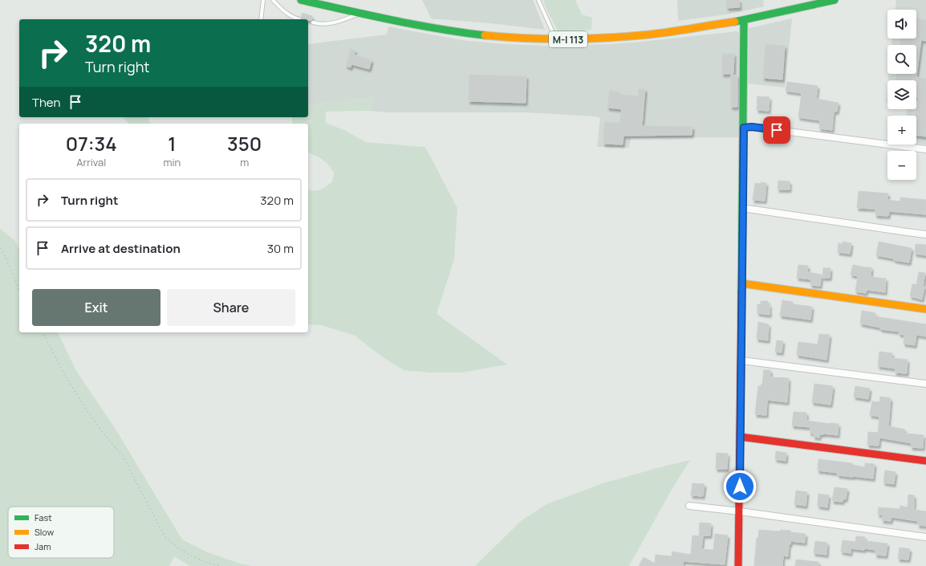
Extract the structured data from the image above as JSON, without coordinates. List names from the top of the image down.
{
  "streets": {
    "street": ["M-I 113"]
  },
  "legend": ["Fast", "Slow", "Jam"],
  "page": {
    "map_buttons": ["+", "−"],
    "turn": ["320 m", "Turn right"],
    "then": "Then",
    "eta": [
      "07:34",
      "Arrival",
      "1",
      "min",
      "350",
      "m"
    ],
    "list": [
      {
        "name": "Turn right",
        "value": "320 m"
      },
      {
        "name": "Arrive at destination",
        "value": "30 m"
      }
    ],
    "buttons": ["Exit", "Share"]
  }
}
